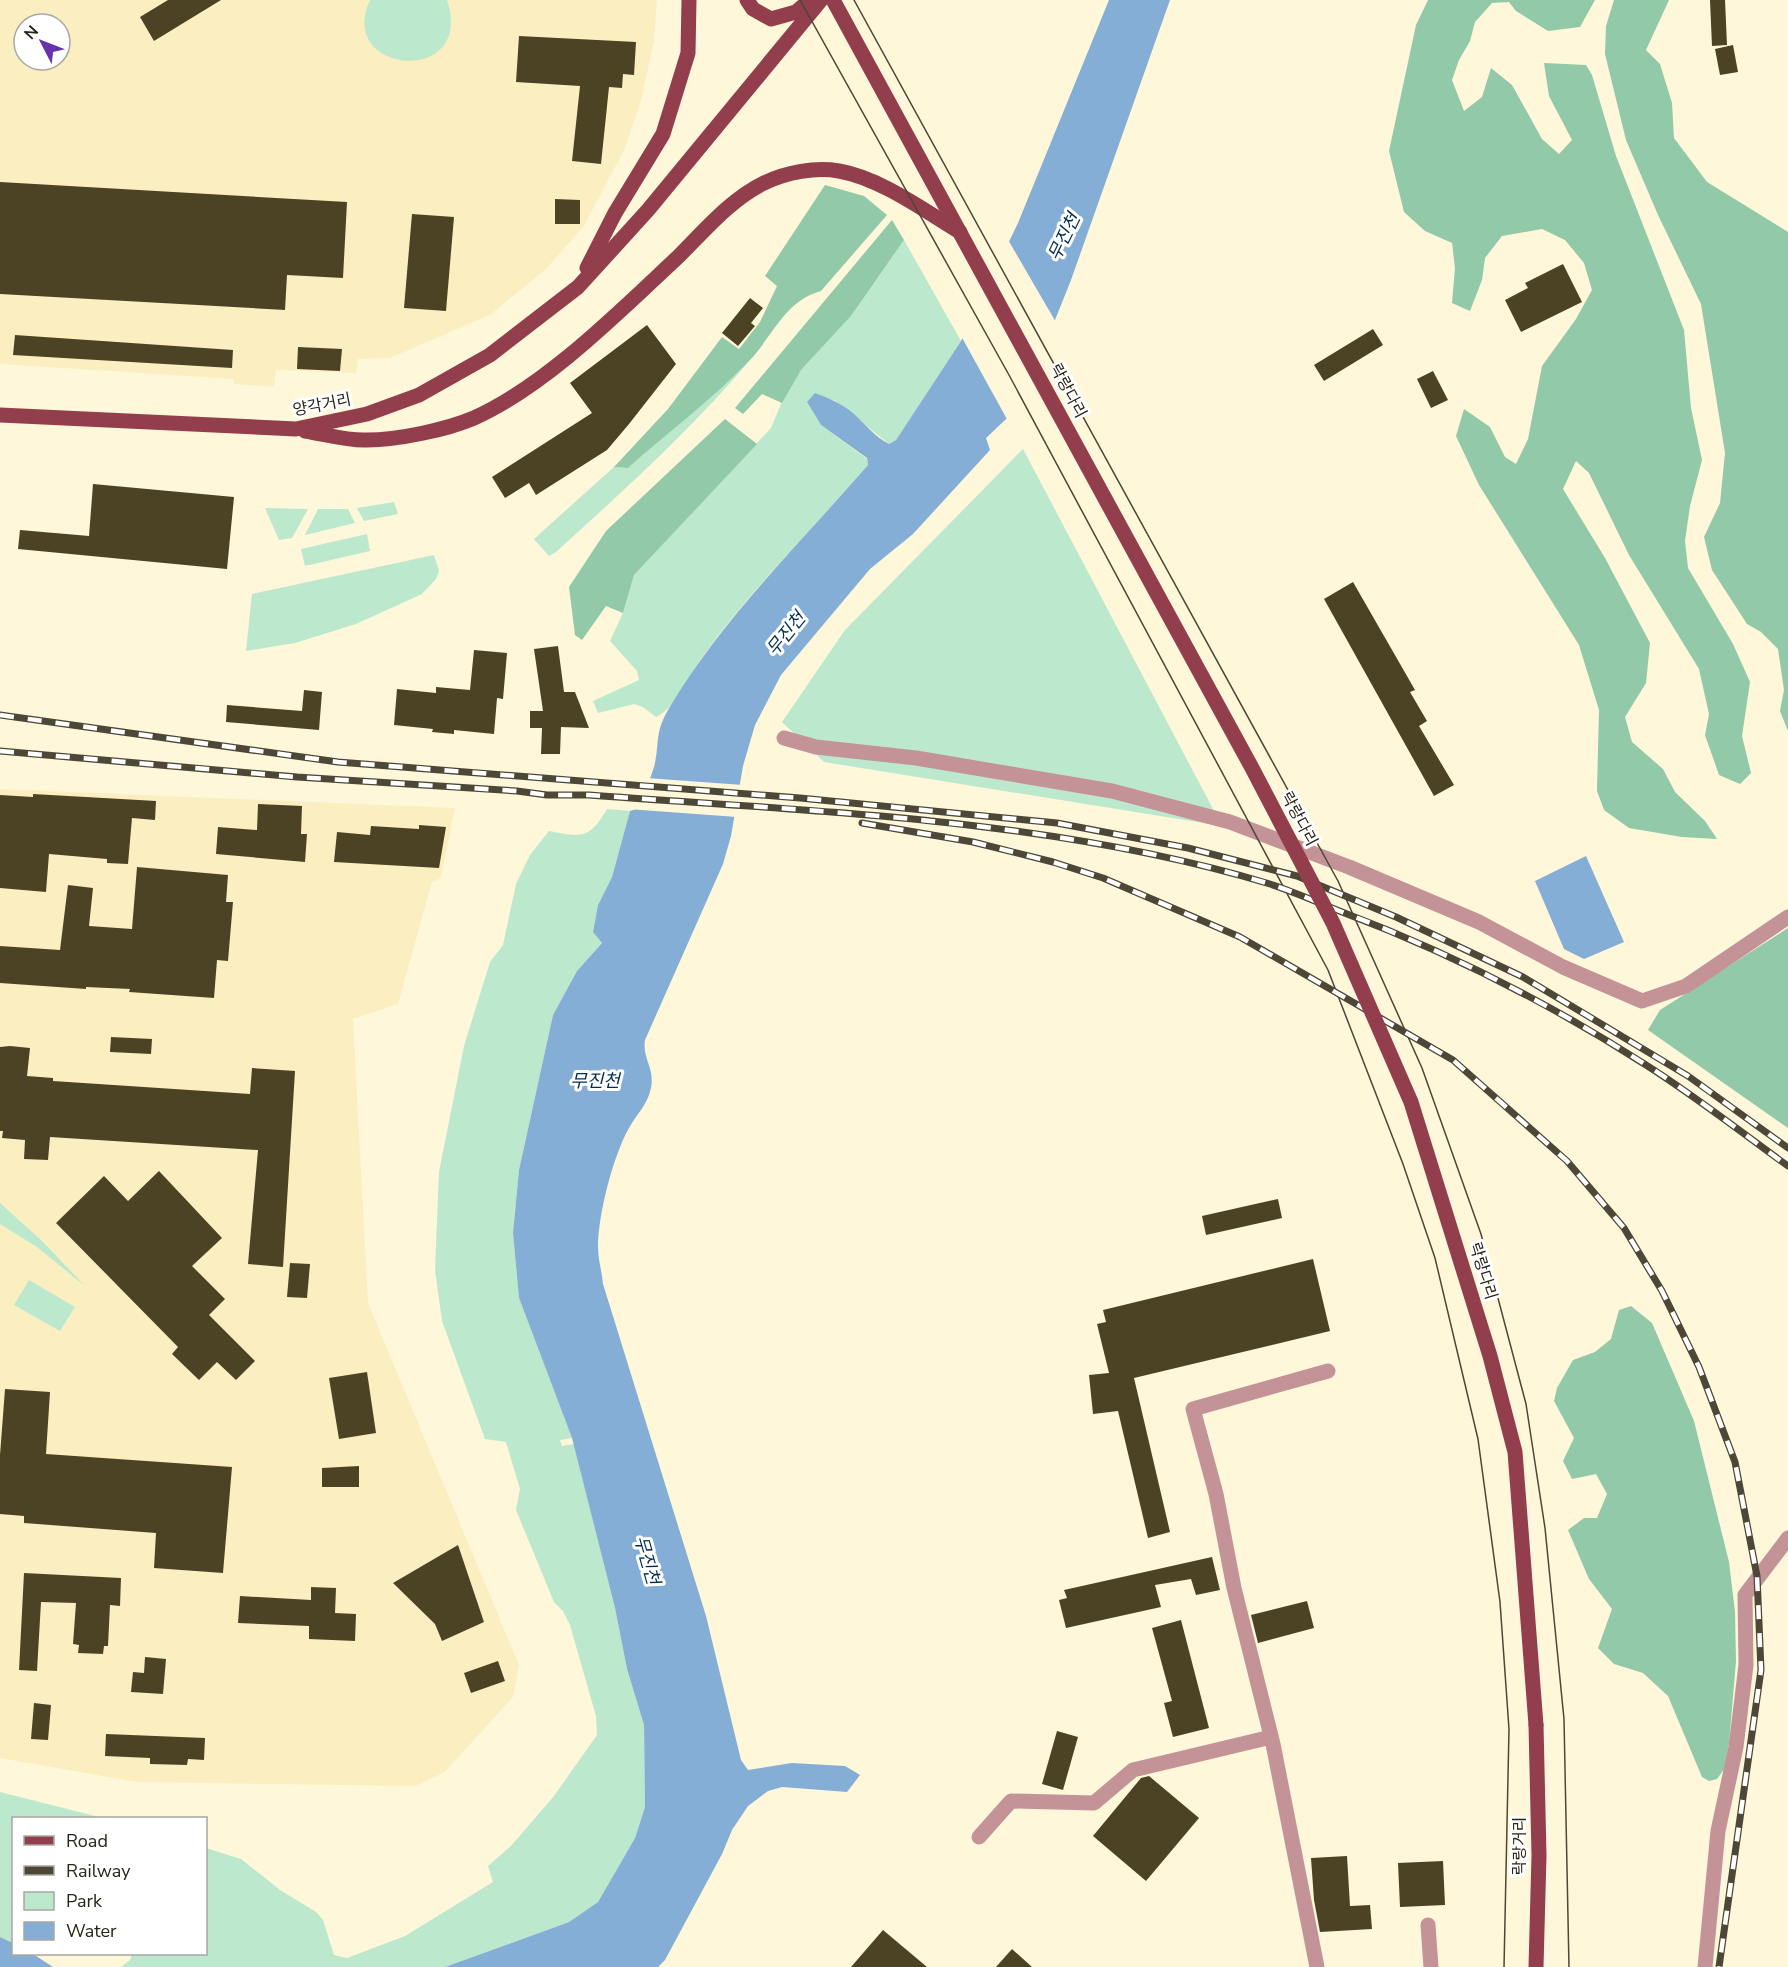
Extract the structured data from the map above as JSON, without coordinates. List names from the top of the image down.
{
  "streets": {
    "main road": ["락랑다리", "양각거리", "락랑거리"]
  },
  "crossings": [
    ["락랑다리", "락랑거리"]
  ],
  "water": ["무진천"],
  "legend": [
    "Road",
    "Railway",
    "Park",
    "Water"
  ],
  "north": "top left"
}
